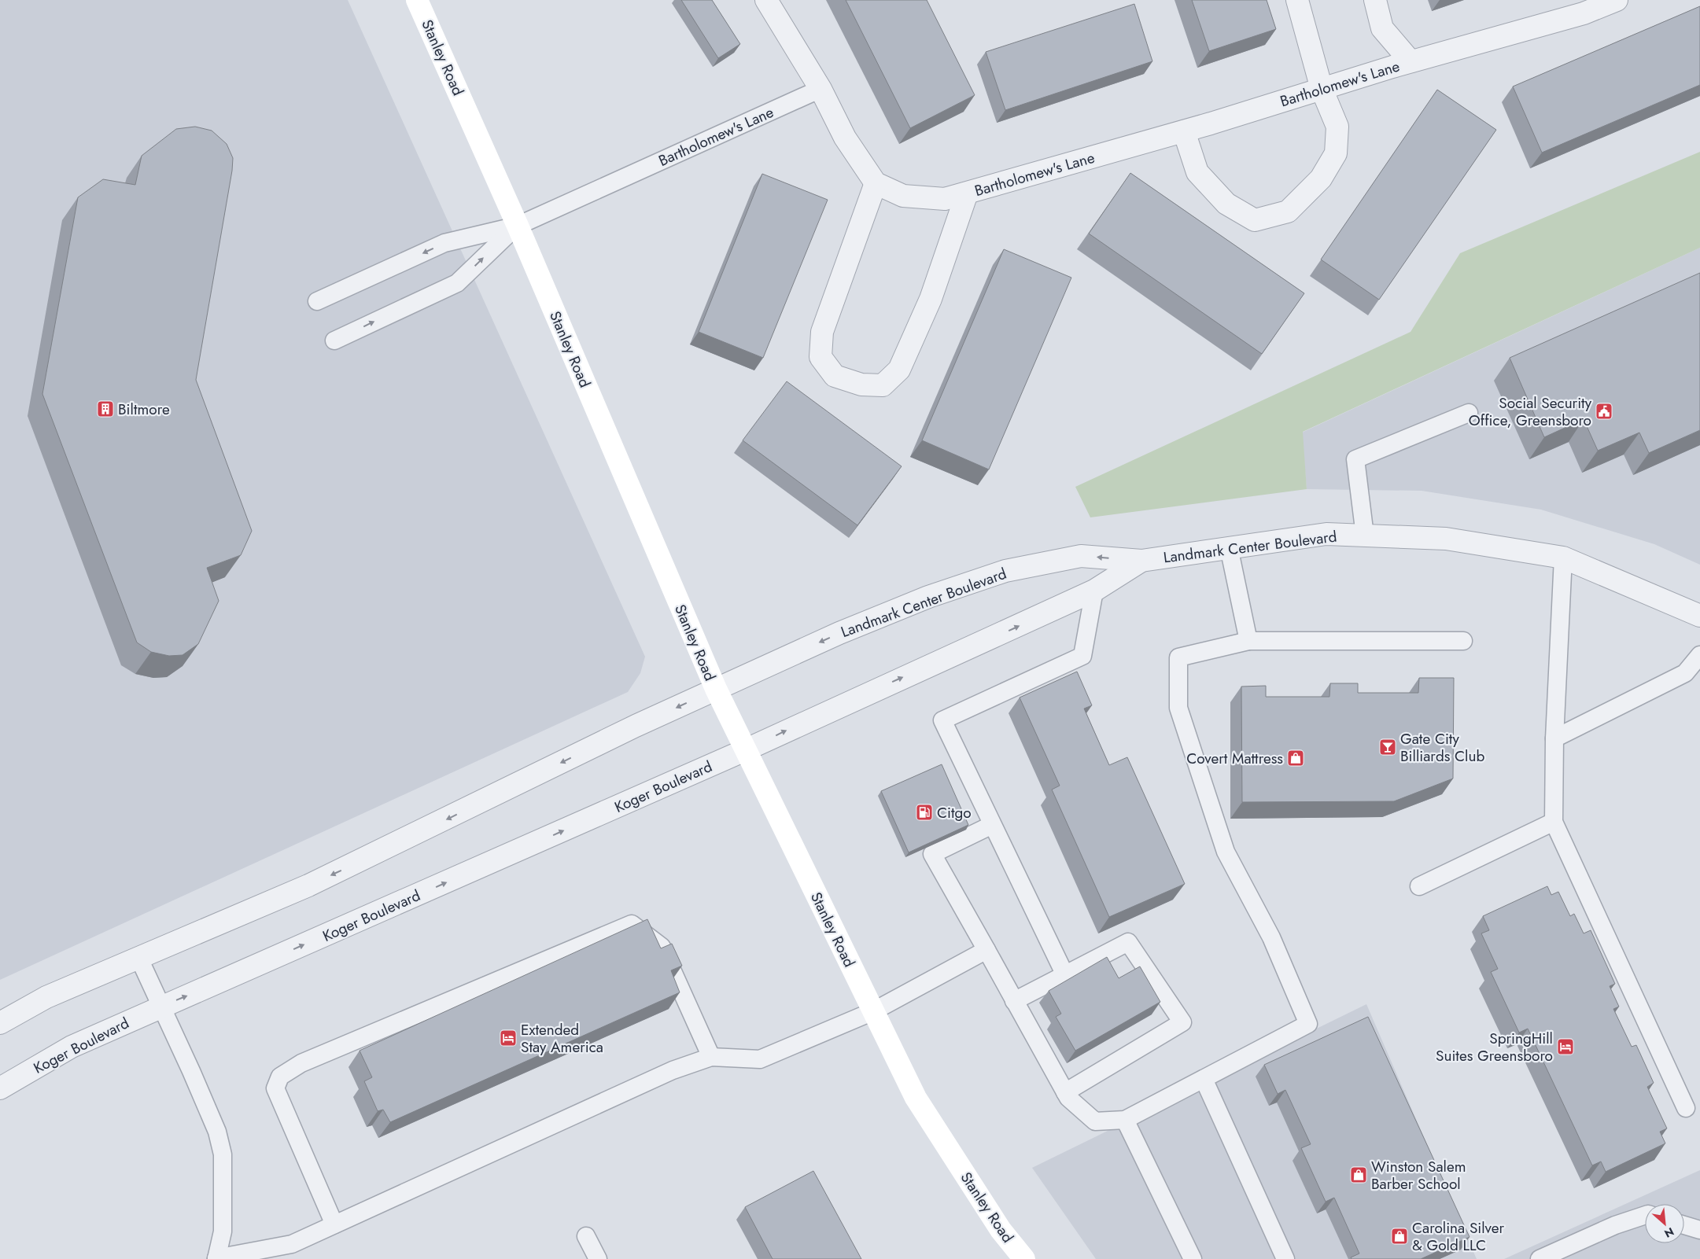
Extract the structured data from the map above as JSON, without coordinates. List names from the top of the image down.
{
  "streets": {
    "street": [
      "Stanley Road",
      "Bartholomew's Lane",
      "Landmark Center Boulevard",
      "Koger Boulevard"
    ]
  },
  "crossings": [
    ["Stanley Road", "Bartholomew's Lane"],
    ["Stanley Road", "Landmark Center Boulevard"],
    ["Stanley Road", "Koger Boulevard"],
    ["Landmark Center Boulevard", "Koger Boulevard"]
  ],
  "places": {
    "building": ["Biltmore"],
    "public building": ["Social Security Office, Greensboro"],
    "bar": ["Gate City Billiards Club"],
    "shop": ["Covert Mattress", "Winston Salem Barber School", "Carolina Silver & Gold LLC"],
    "fuel station": ["Citgo"],
    "hotel": ["Extended Stay America", "SpringHill Suites Greensboro"]
  },
  "north": "bottom right"
}
